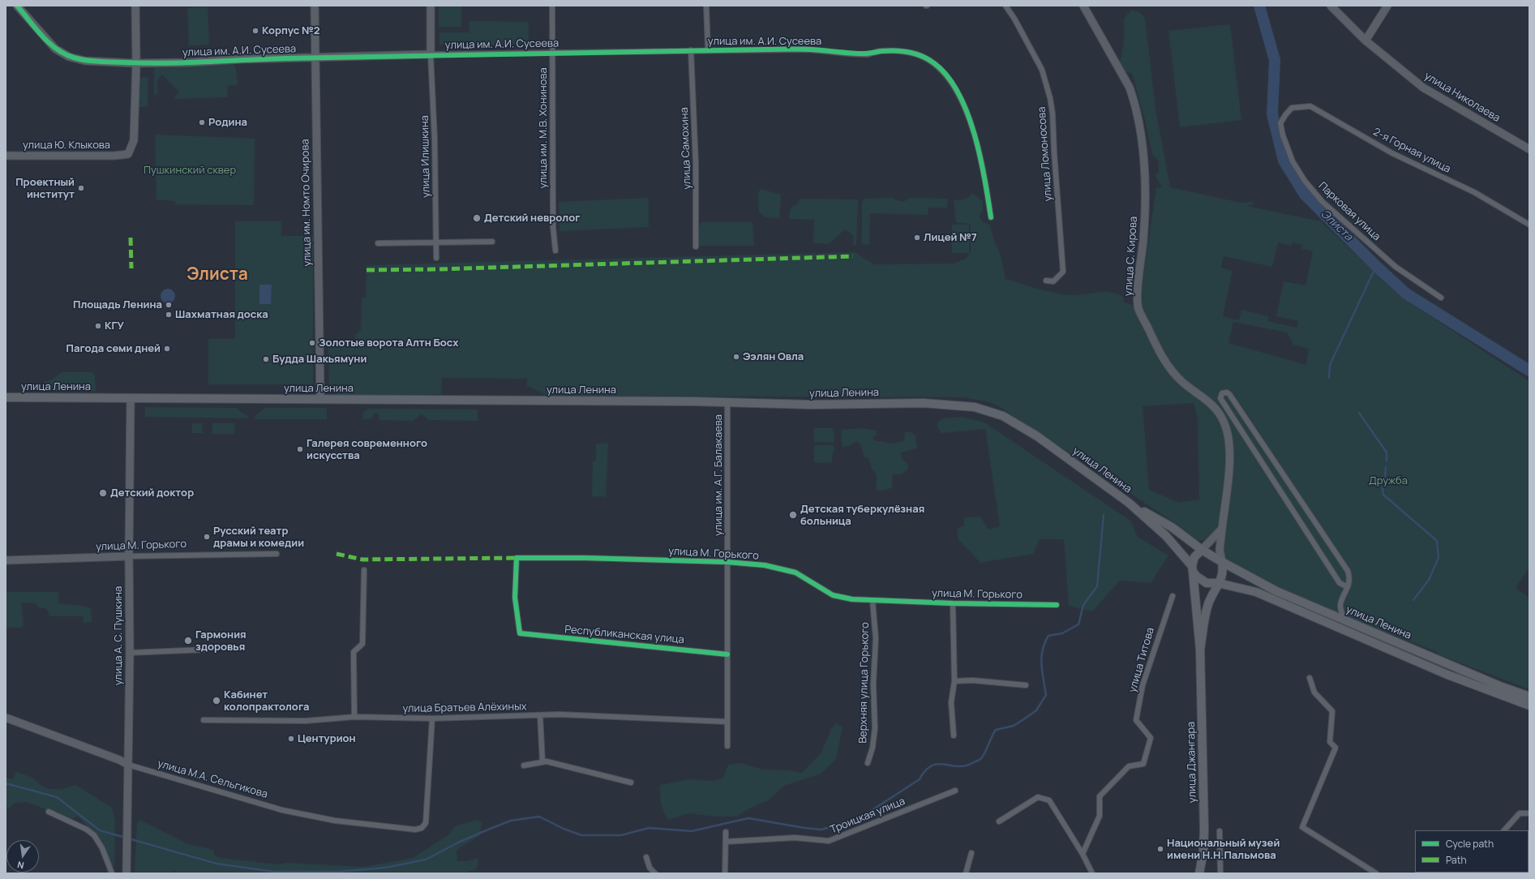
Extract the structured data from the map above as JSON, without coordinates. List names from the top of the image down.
{
  "streets": {
    "main road": ["улица Ленина", "улица Джангара"],
    "street": [
      "улица им. А.И. Сусеева",
      "улица Николаева",
      "улица им. М.В. Хонинова",
      "улица Ю. Клыкова",
      "улица Самохина",
      "2-я Горная улица",
      "улица Ломоносова",
      "улица Илишкина",
      "улица им. Номто Очирова",
      "Парковая улица",
      "улица С. Кирова",
      "улица им. А.Г. Балакаева",
      "улица М. Горького",
      "Республиканская улица",
      "улица А. С. Пушкина",
      "улица Титова",
      "Верхняя улица Горького",
      "улица Братьев Алёхиных",
      "улица М.А. Сельгикова",
      "Троицкая улица"
    ]
  },
  "crossings": [
    ["улица им. А.И. Сусеева", "улица им. М.В. Хонинова"],
    ["улица им. А.И. Сусеева", "улица Ю. Клыкова"],
    ["улица им. А.И. Сусеева", "улица Самохина"],
    ["улица им. А.И. Сусеева", "улица Илишкина"],
    ["улица им. А.И. Сусеева", "улица им. Номто Очирова"],
    ["2-я Горная улица", "Парковая улица"],
    ["улица им. Номто Очирова", "улица Ленина"],
    ["улица С. Кирова", "улица Ленина"],
    ["улица С. Кирова", "улица Джангара"],
    ["улица Ленина", "улица им. А.Г. Балакаева"],
    ["улица Ленина", "улица А. С. Пушкина"],
    ["улица Ленина", "улица Джангара"],
    ["улица им. А.Г. Балакаева", "улица М. Горького"],
    ["улица им. А.Г. Балакаева", "Республиканская улица"],
    ["улица им. А.Г. Балакаева", "улица Братьев Алёхиных"],
    ["улица М. Горького", "Республиканская улица"],
    ["улица М. Горького", "улица А. С. Пушкина"],
    ["улица М. Горького", "Верхняя улица Горького"],
    ["улица А. С. Пушкина", "улица М.А. Сельгикова"],
    ["улица Братьев Алёхиных", "улица М.А. Сельгикова"]
  ],
  "districts": ["Элиста"],
  "water": ["Элиста"],
  "parks": ["Пушкинский сквер", "Дружба"],
  "places": [
    "Корпус №2",
    "Родина",
    "Проектный институт",
    "Детский невролог",
    "Лицей №7",
    "Площадь Ленина",
    "Шахматная доска",
    "КГУ",
    "Золотые ворота Алтн Босх",
    "Пагода семи дней",
    "Ээлян Овла",
    "Будда Шакьямуни",
    "Галерея современного искусства",
    "Детский доктор",
    "Детская туберкулёзная больница",
    "Русский театр драмы и комедии",
    "Гармония здоровья",
    "Кабинет колопрактолога",
    "Центурион",
    "Национальный музей имени Н.Н.Пальмова"
  ],
  "legend": ["Cycle path", "Path"],
  "north": "bottom"
}
